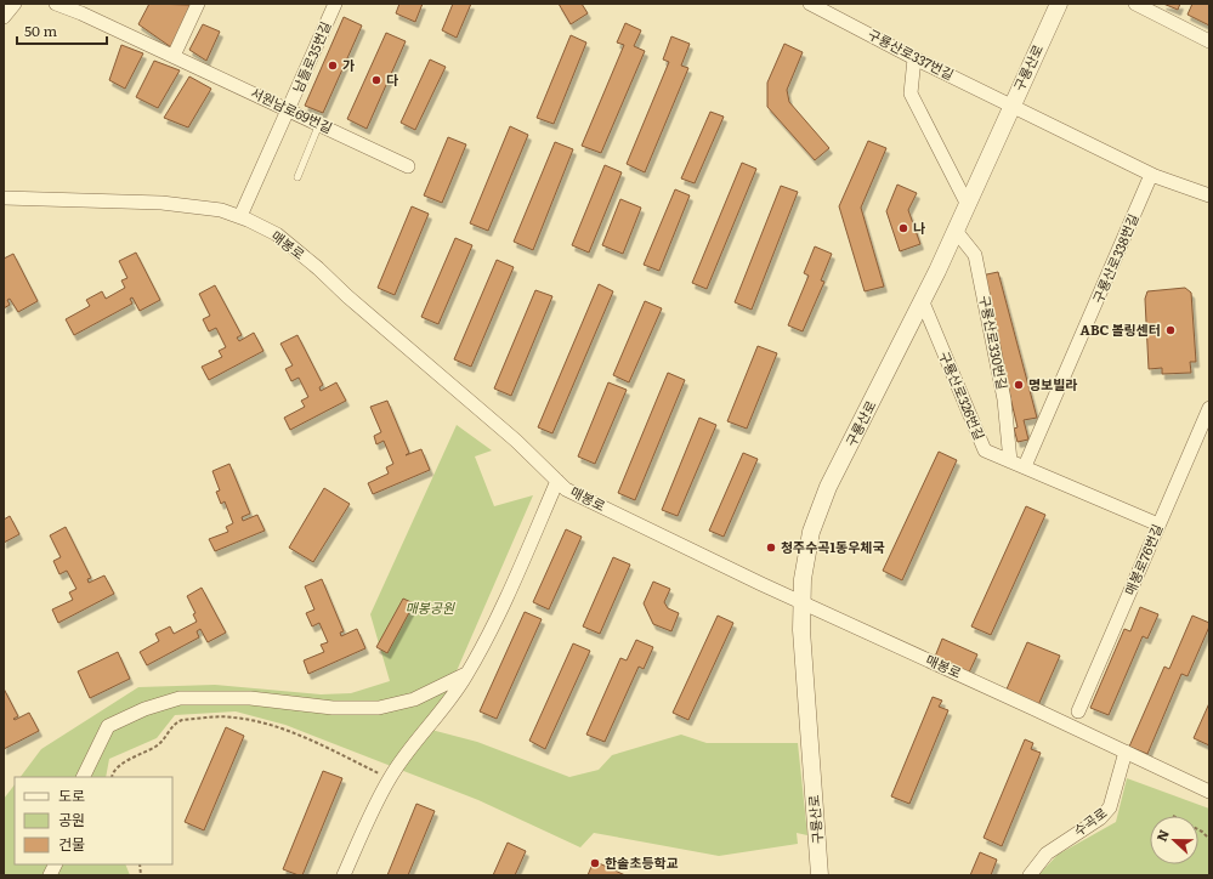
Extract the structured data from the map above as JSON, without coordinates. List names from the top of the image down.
{
  "streets": {
    "street": [
      "구룡산로337번길",
      "남들로35번길",
      "구룡산로",
      "서원남로69번길",
      "매봉로",
      "구룡산로338번길",
      "구룡산로330번길",
      "구룡산로326번길",
      "매봉로76번길",
      "수곡로"
    ]
  },
  "crossings": [
    ["구룡산로337번길", "구룡산로"],
    ["남들로35번길", "서원남로69번길"],
    ["남들로35번길", "매봉로"],
    ["구룡산로", "매봉로"],
    ["구룡산로", "구룡산로330번길"],
    ["구룡산로", "구룡산로326번길"],
    ["매봉로", "수곡로"],
    ["구룡산로338번길", "구룡산로326번길"],
    ["구룡산로330번길", "구룡산로326번길"],
    ["구룡산로326번길", "매봉로76번길"]
  ],
  "parks": ["매봉공원"],
  "places": [
    "가",
    "다",
    "나",
    "ABC 볼링센터",
    "명보빌라",
    "청주수곡1동우체국",
    "한솔초등학교"
  ],
  "legend": ["도로", "공원", "건물"],
  "scale_bar": "50 m",
  "north": "left"
}
